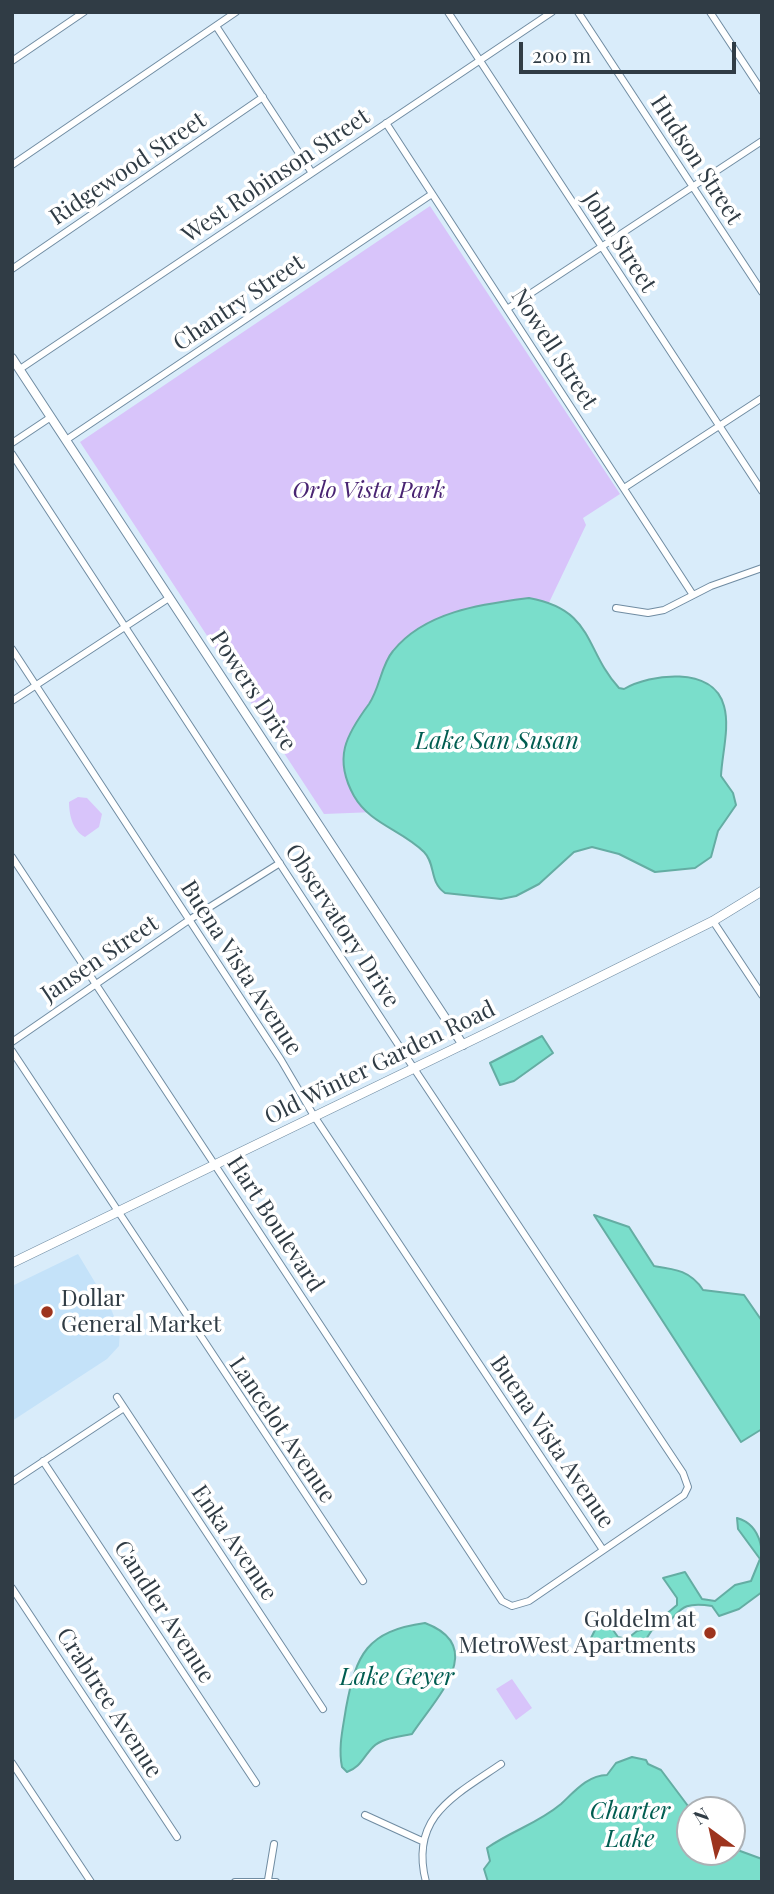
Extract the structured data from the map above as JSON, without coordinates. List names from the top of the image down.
{
  "streets": {
    "main road": ["Old Winter Garden Road"],
    "street": [
      "Hudson Street",
      "Ridgewood Street",
      "West Robinson Street",
      "John Street",
      "Chantry Street",
      "Nowell Street",
      "Powers Drive",
      "Observatory Drive",
      "Jansen Street",
      "Buena Vista Avenue",
      "Hart Boulevard",
      "Lancelot Avenue",
      "Enka Avenue",
      "Candler Avenue",
      "Crabtree Avenue"
    ]
  },
  "crossings": [
    ["West Robinson Street", "John Street"],
    ["West Robinson Street", "Nowell Street"],
    ["West Robinson Street", "Powers Drive"],
    ["Chantry Street", "Nowell Street"],
    ["Chantry Street", "Powers Drive"],
    ["Powers Drive", "Old Winter Garden Road"],
    ["Observatory Drive", "Jansen Street"],
    ["Observatory Drive", "Buena Vista Avenue"],
    ["Observatory Drive", "Old Winter Garden Road"],
    ["Observatory Drive", "Hart Boulevard"],
    ["Jansen Street", "Buena Vista Avenue"],
    ["Jansen Street", "Hart Boulevard"],
    ["Buena Vista Avenue", "Old Winter Garden Road"],
    ["Buena Vista Avenue", "Hart Boulevard"],
    ["Old Winter Garden Road", "Hart Boulevard"],
    ["Old Winter Garden Road", "Lancelot Avenue"]
  ],
  "water": ["Lake San Susan", "Lake Geyer", "Charter Lake"],
  "parks": ["Orlo Vista Park"],
  "places": ["Dollar General Market", "Goldelm at MetroWest Apartments"],
  "scale_bar": "200 m",
  "north": "top left"
}
